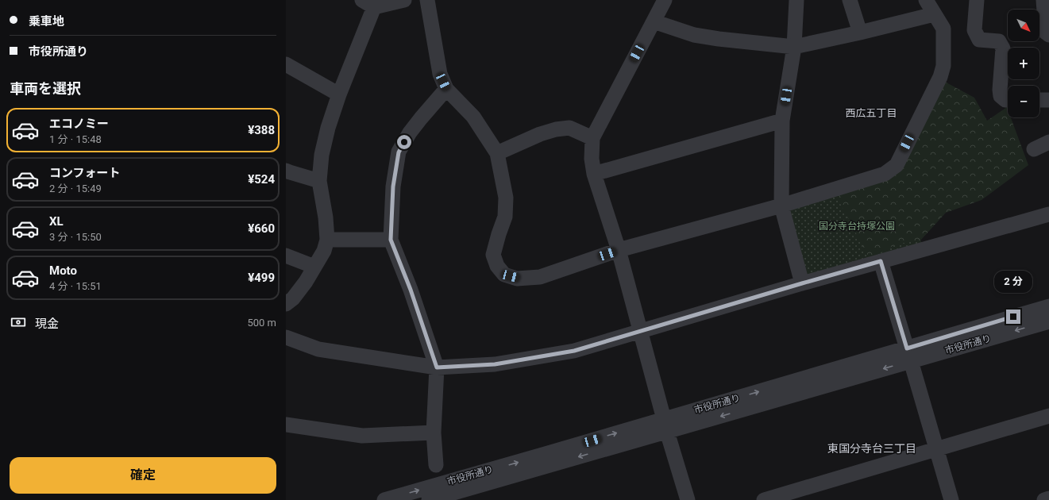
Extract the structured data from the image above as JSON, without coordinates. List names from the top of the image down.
{
  "streets": {
    "street": ["市役所通り"]
  },
  "districts": ["西広五丁目", "東国分寺台三丁目"],
  "parks": ["国分寺台持塚公園"],
  "north": "bottom right",
  "page": {
    "banner": ["乗車地", "市役所通り"],
    "map_buttons": ["+", "−"],
    "heading": "車両を選択",
    "list": [
      {
        "name": "エコノミー",
        "note": "1 分 · 15:48",
        "value": "¥388"
      },
      {
        "name": "コンフォート",
        "note": "2 分 · 15:49",
        "value": "¥524"
      },
      {
        "name": "XL",
        "note": "3 分 · 15:50",
        "value": "¥660"
      },
      {
        "name": "Moto",
        "note": "4 分 · 15:51",
        "value": "¥499"
      }
    ],
    "bubble": "2 分",
    "pay": ["現金", "500 m"],
    "buttons": "確定"
  }
}
